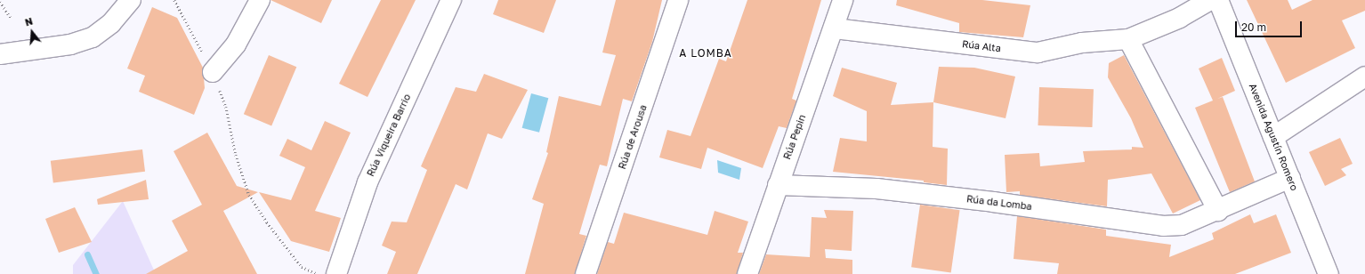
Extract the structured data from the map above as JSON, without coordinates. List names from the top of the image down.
{
  "streets": {
    "street": [
      "Rúa Alta",
      "Rúa Viqueira Barrio",
      "Rúa de Arousa",
      "Rúa Pepin",
      "Avenida Agustín Romero",
      "Rúa da Lomba"
    ]
  },
  "crossings": [
    ["Rúa Alta", "Rúa Pepin"],
    ["Rúa Pepin", "Rúa da Lomba"],
    ["Avenida Agustín Romero", "Rúa da Lomba"]
  ],
  "districts": ["A LOMBA"],
  "scale_bar": "20 m",
  "north": "top"
}
